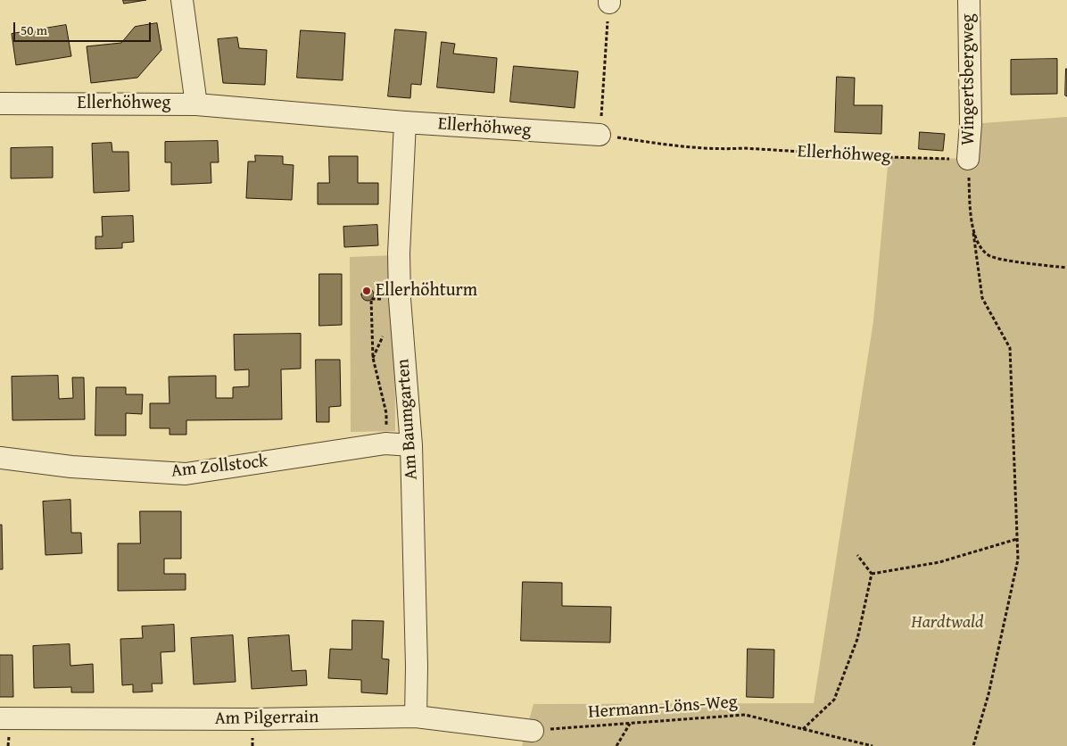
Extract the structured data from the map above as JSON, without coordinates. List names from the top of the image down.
{
  "streets": {
    "street": [
      "Wingertsbergweg",
      "Ellerhöhweg",
      "Am Baumgarten",
      "Am Zollstock",
      "Am Pilgerrain"
    ],
    "path": ["Hermann-Löns-Weg"]
  },
  "crossings": [
    ["Wingertsbergweg", "Ellerhöhweg"],
    ["Ellerhöhweg", "Am Baumgarten"],
    ["Am Baumgarten", "Am Zollstock"],
    ["Am Baumgarten", "Am Pilgerrain"],
    ["Hermann-Löns-Weg", "Am Pilgerrain"]
  ],
  "parks": ["Hardtwald"],
  "places": ["Ellerhöhturm"],
  "scale_bar": "50 m"
}
